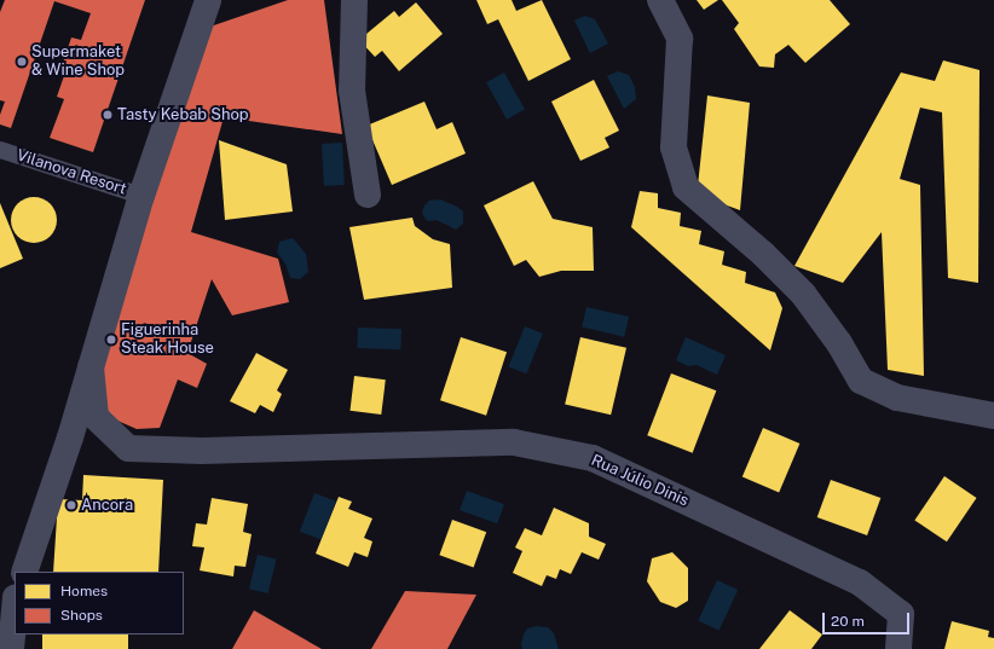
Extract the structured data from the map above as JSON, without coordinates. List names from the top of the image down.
{
  "streets": {
    "street": ["Rua Júlio Dinis"],
    "lane": ["Vilanova Resort"]
  },
  "places": [
    "Supermaket & Wine Shop",
    "Tasty Kebab Shop",
    "Figuerinha Steak House",
    "Ancora"
  ],
  "legend": ["Homes", "Shops"],
  "scale_bar": "20 m"
}
